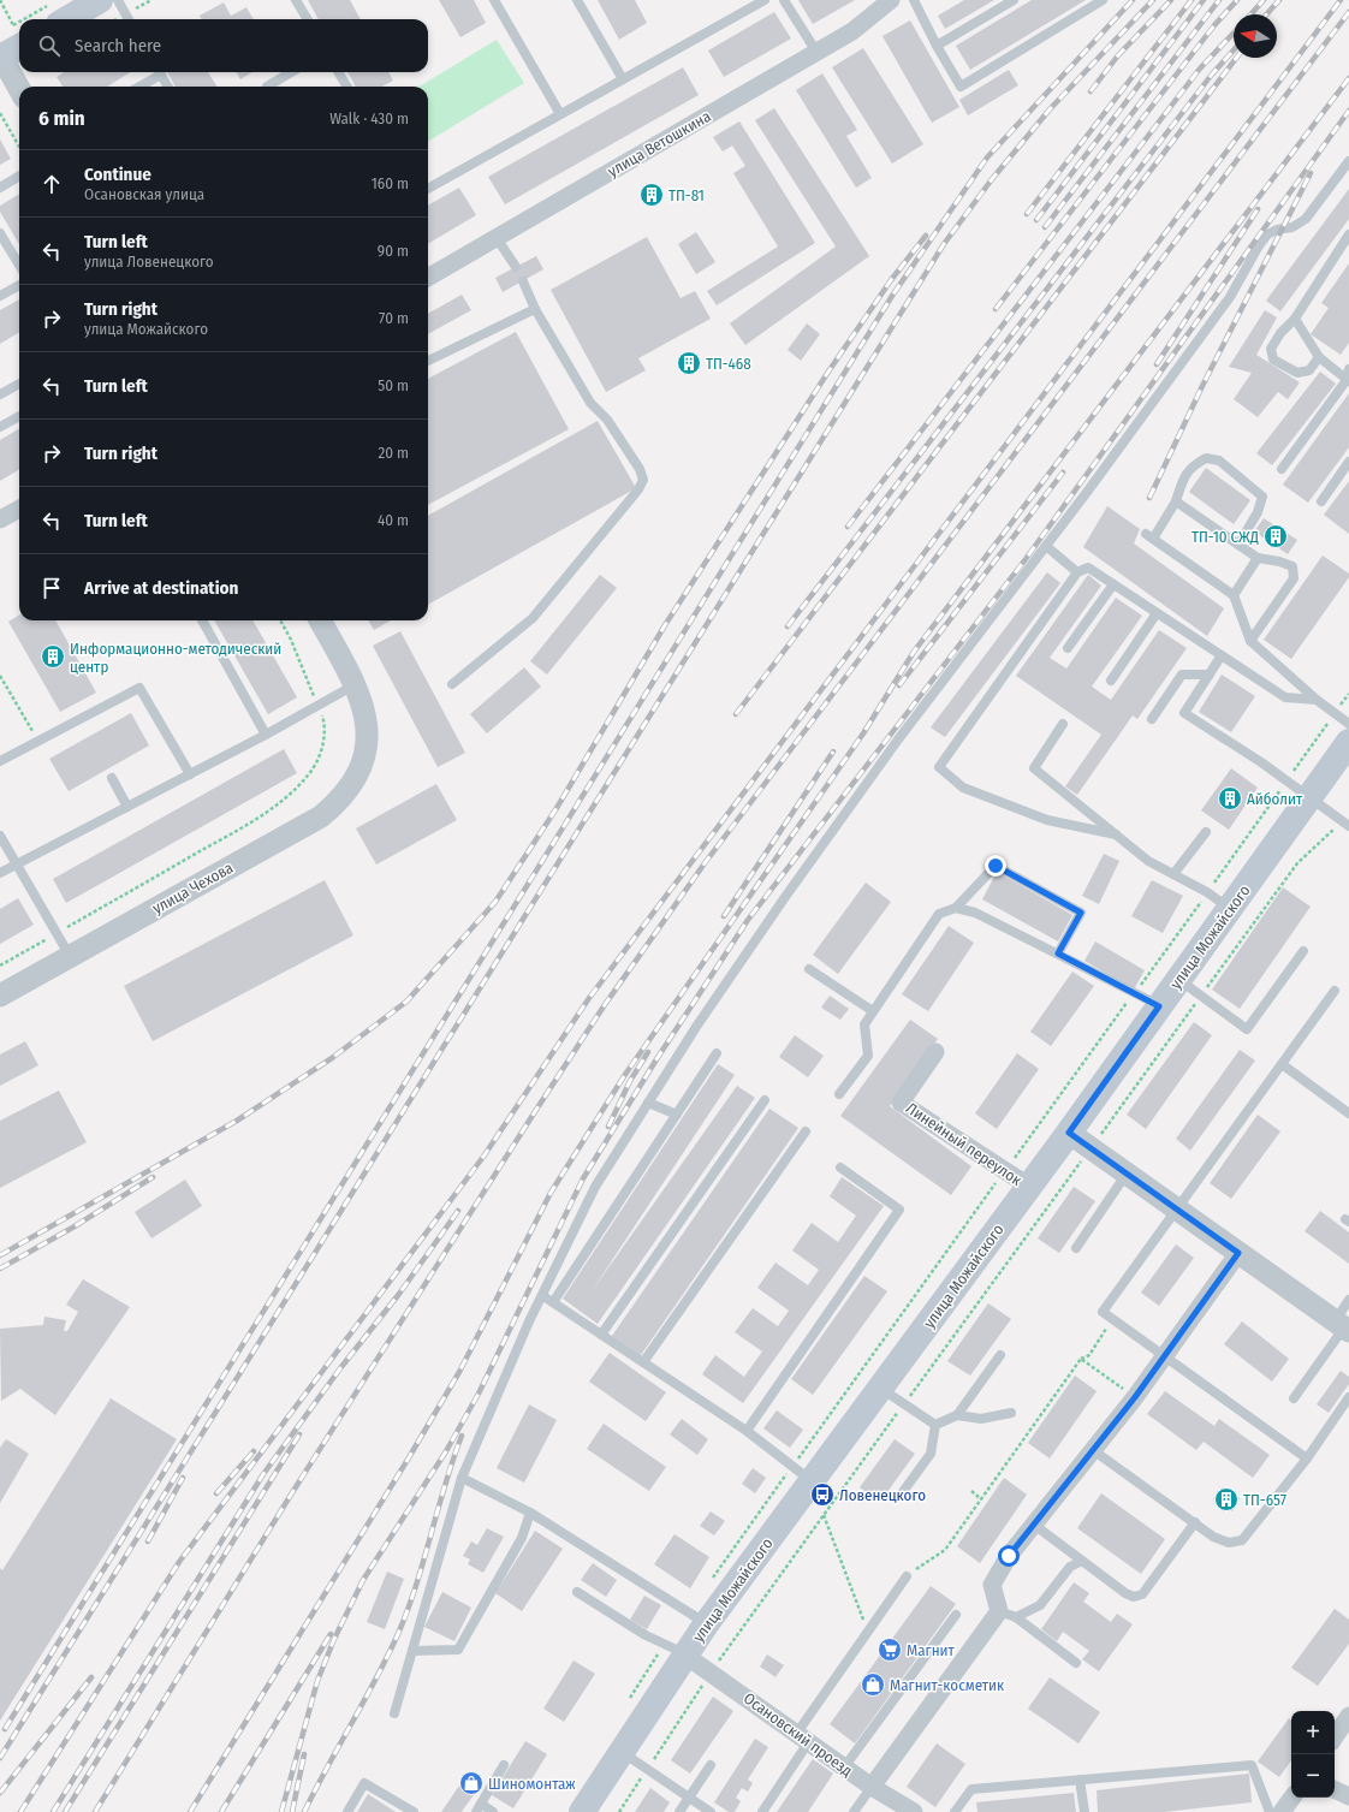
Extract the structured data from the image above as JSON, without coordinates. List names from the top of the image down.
{
  "streets": {
    "main road": ["улица Можайского"],
    "street": [
      "улица Ветошкина",
      "улица Чехова",
      "Линейный переулок",
      "Осановский проезд"
    ]
  },
  "crossings": [
    ["улица Можайского", "Линейный переулок"],
    ["улица Можайского", "Осановский проезд"]
  ],
  "places": {
    "building": [
      "ТП-81",
      "ТП-468",
      "ТП-10 СЖД",
      "Информационно-методический центр",
      "Айболит",
      "ТП-657"
    ],
    "bus stop": ["Ловенецкого"],
    "supermarket": ["Магнит"],
    "shop": ["Магнит-косметик", "Шиномонтаж"]
  },
  "north": "left",
  "page": {
    "search": "Search here",
    "heading": ["6 min", "Walk · 430 m"],
    "list": [
      ["Continue", "Осановская улица", "160 m"],
      ["Turn left", "улица Ловенецкого", "90 m"],
      ["Turn right", "улица Можайского", "70 m"],
      ["Turn left", "50 m"],
      ["Turn right", "20 m"],
      ["Turn left", "40 m"],
      "Arrive at destination"
    ],
    "map_buttons": ["+", "−"]
  }
}
